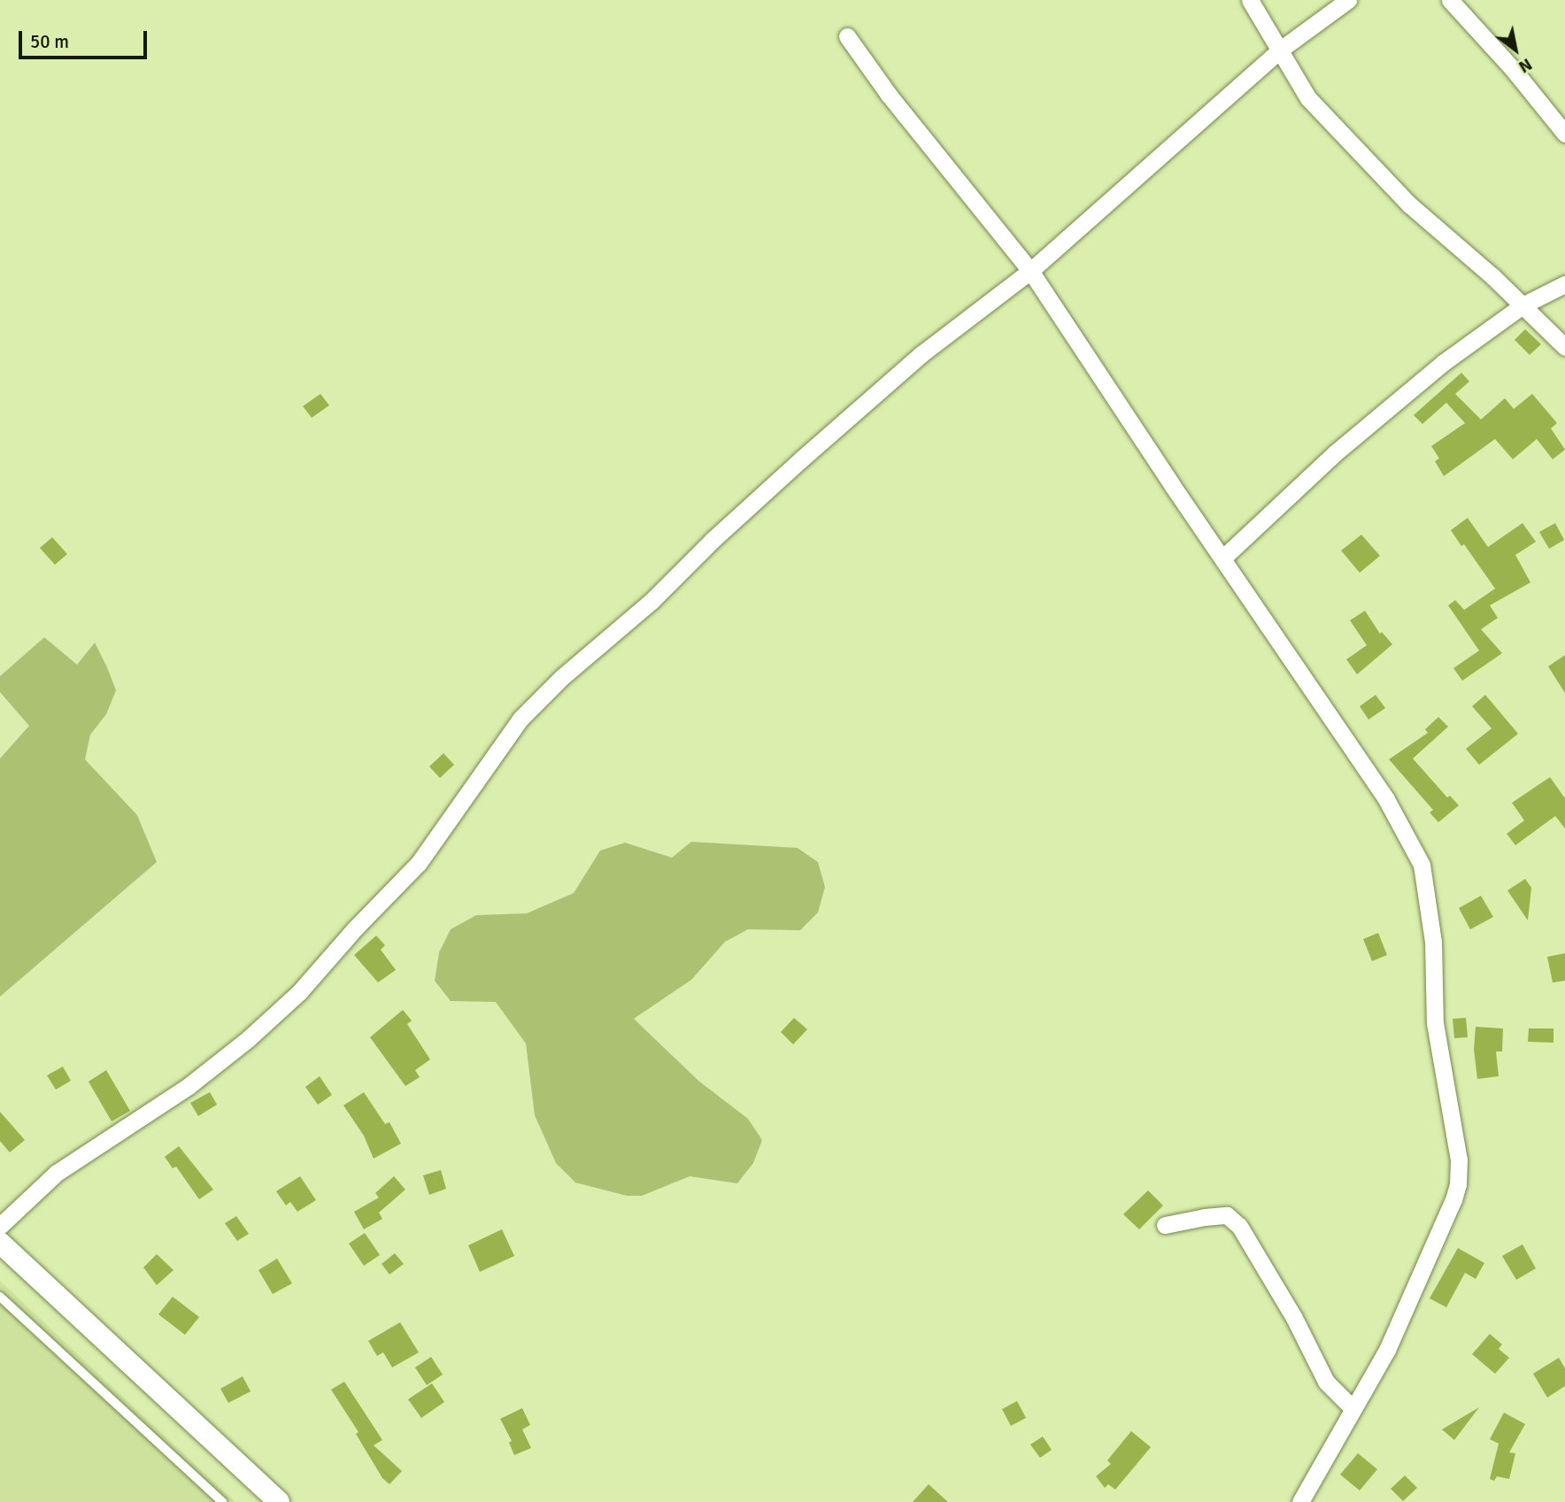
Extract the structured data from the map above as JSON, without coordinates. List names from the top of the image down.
{
  "scale_bar": "50 m",
  "north": "bottom right"
}
